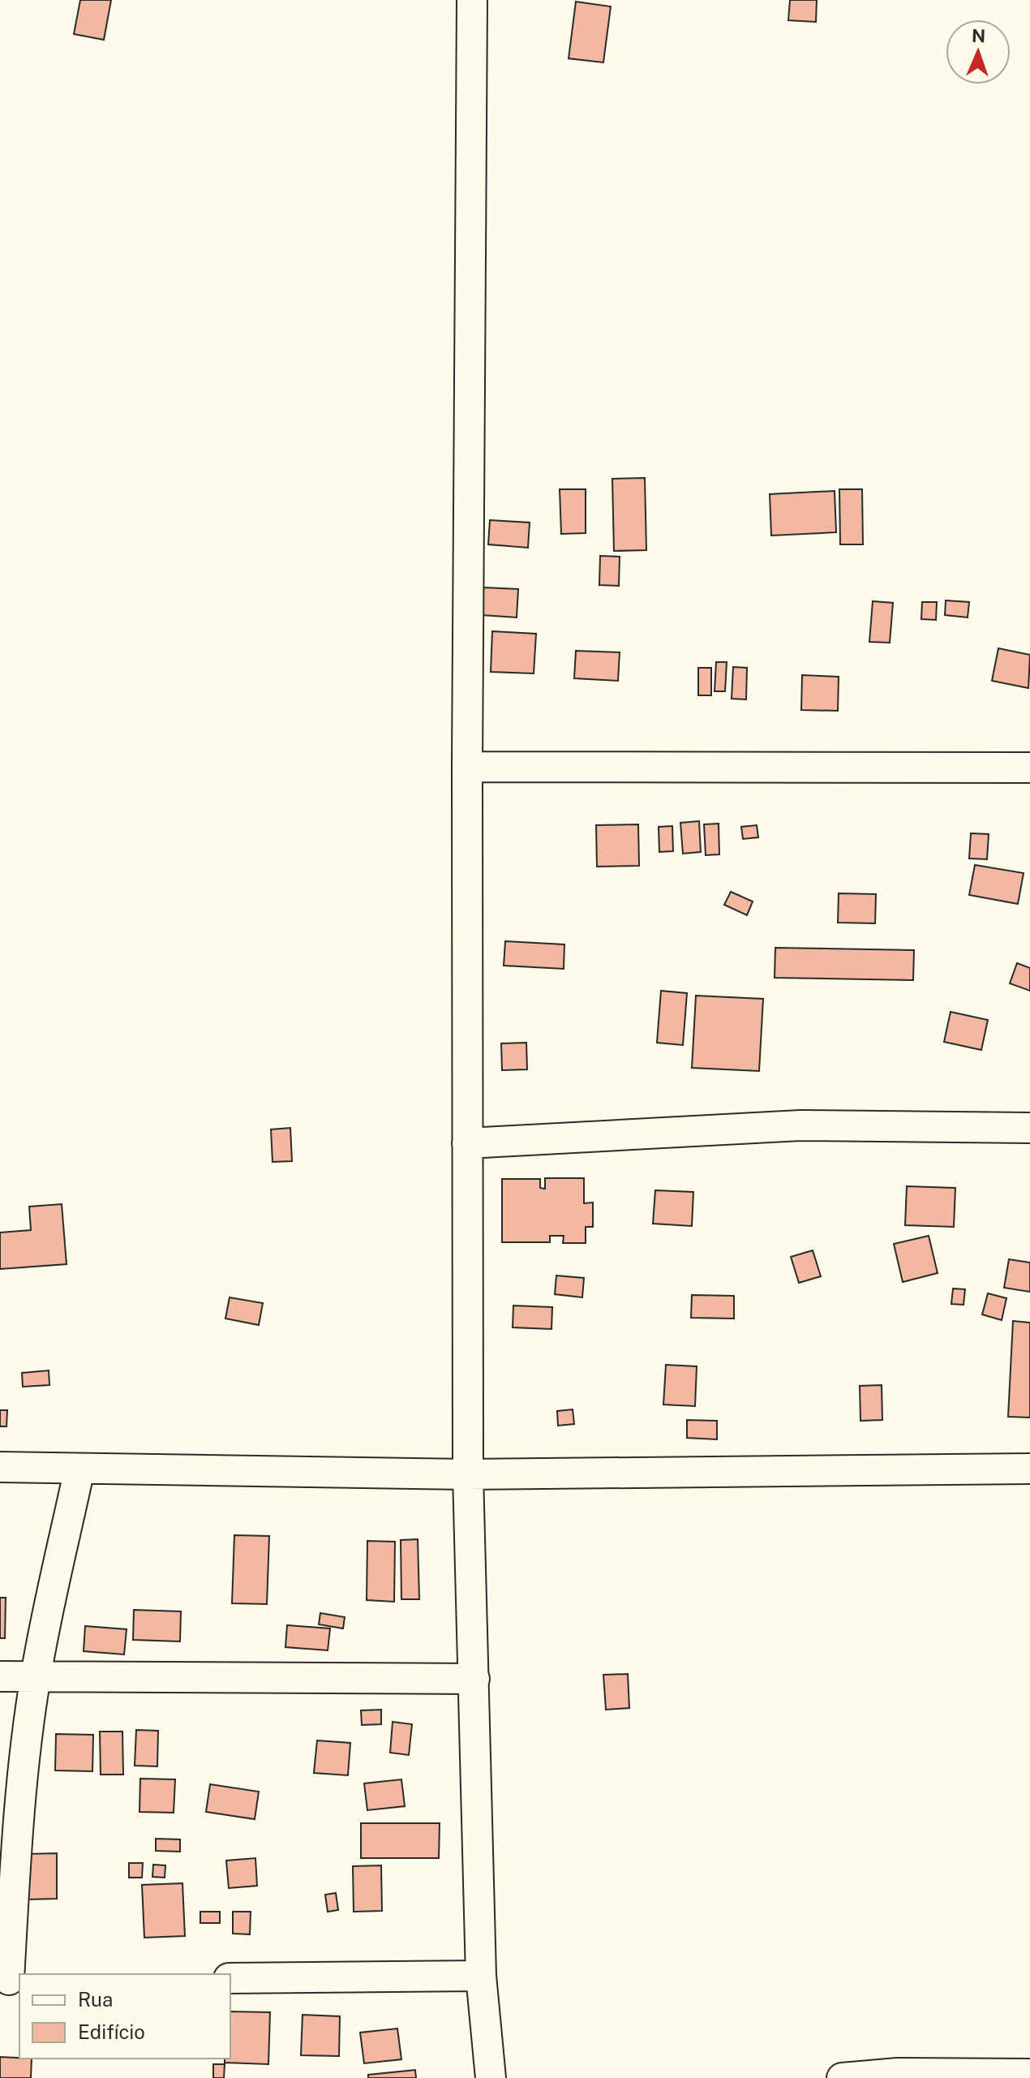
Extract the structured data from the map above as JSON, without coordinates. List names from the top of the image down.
{
  "legend": ["Rua", "Edifício"],
  "north": "top"
}
